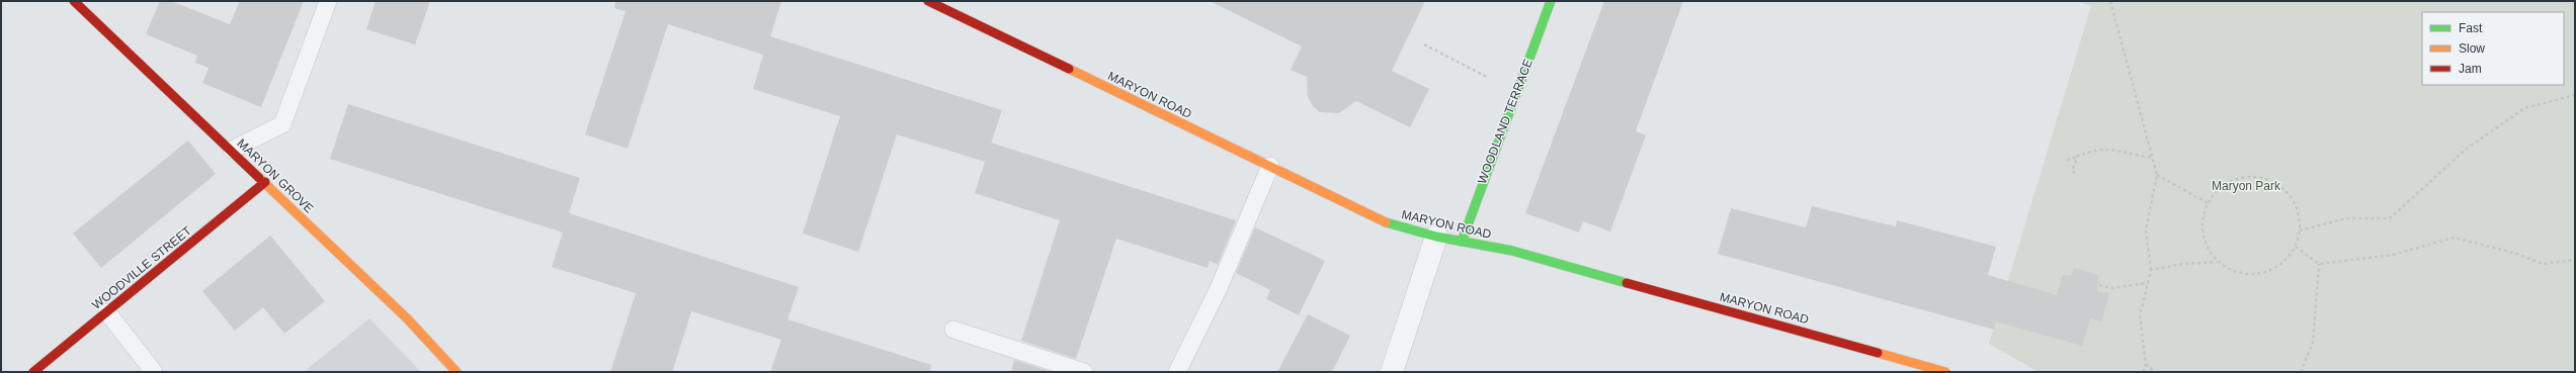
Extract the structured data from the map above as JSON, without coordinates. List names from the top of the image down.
{
  "streets": {
    "street": [
      "MARYON ROAD",
      "WOODLAND TERRACE",
      "MARYON GROVE",
      "WOODVILLE STREET"
    ]
  },
  "crossings": [
    ["MARYON ROAD", "WOODLAND TERRACE"],
    ["MARYON GROVE", "WOODVILLE STREET"]
  ],
  "parks": ["Maryon Park"],
  "legend": ["Fast", "Slow", "Jam"]
}
